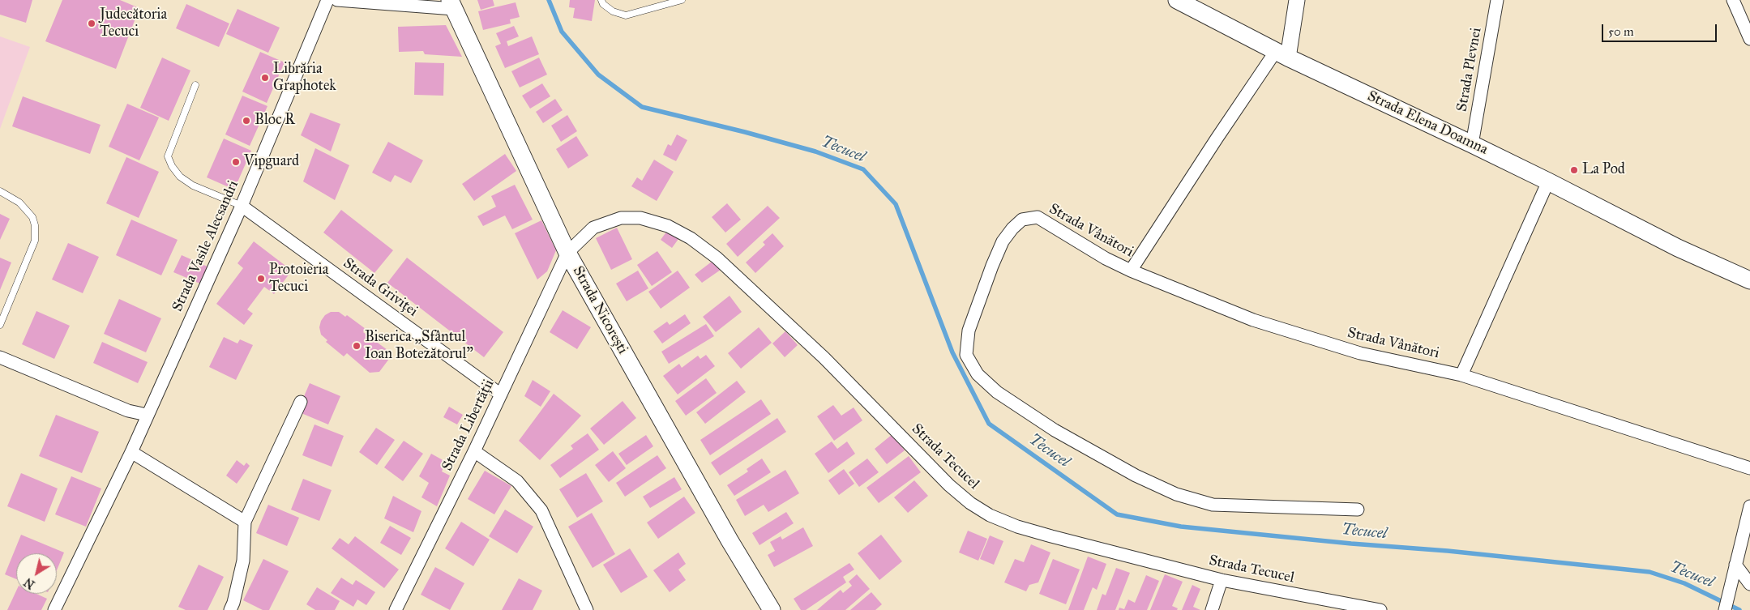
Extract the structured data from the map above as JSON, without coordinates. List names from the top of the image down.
{
  "streets": {
    "main road": ["Strada Elena Doamna", "Strada Nicorești"],
    "street": [
      "Strada Plevnei",
      "Strada Vânători",
      "Strada Vasile Alecsandri",
      "Strada Griviței",
      "Strada Libertății",
      "Strada Tecucel"
    ]
  },
  "crossings": [
    ["Strada Plevnei", "Strada Elena Doamna"],
    ["Strada Vasile Alecsandri", "Strada Griviței"],
    ["Strada Griviței", "Strada Libertății"],
    ["Strada Nicorești", "Strada Libertății"],
    ["Strada Nicorești", "Strada Tecucel"],
    ["Strada Libertății", "Strada Tecucel"]
  ],
  "water": ["Tecucel"],
  "places": [
    "Judecătoria Tecuci",
    "Librăria Graphotek",
    "Bloc R",
    "Vipguard",
    "La Pod",
    "Protoieria Tecuci",
    "Biserica „Sfântul Ioan Botezătorul\""
  ],
  "scale_bar": "50 m",
  "north": "bottom left"
}
